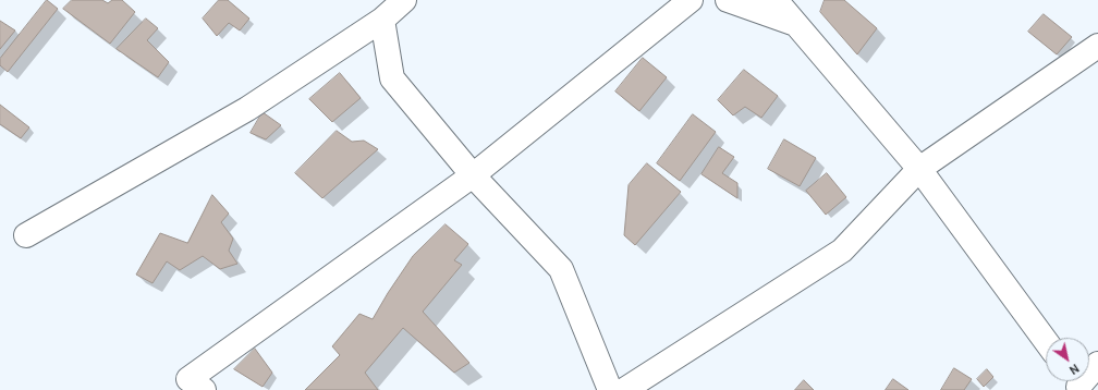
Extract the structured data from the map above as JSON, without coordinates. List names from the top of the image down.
{
  "north": "bottom right"
}
